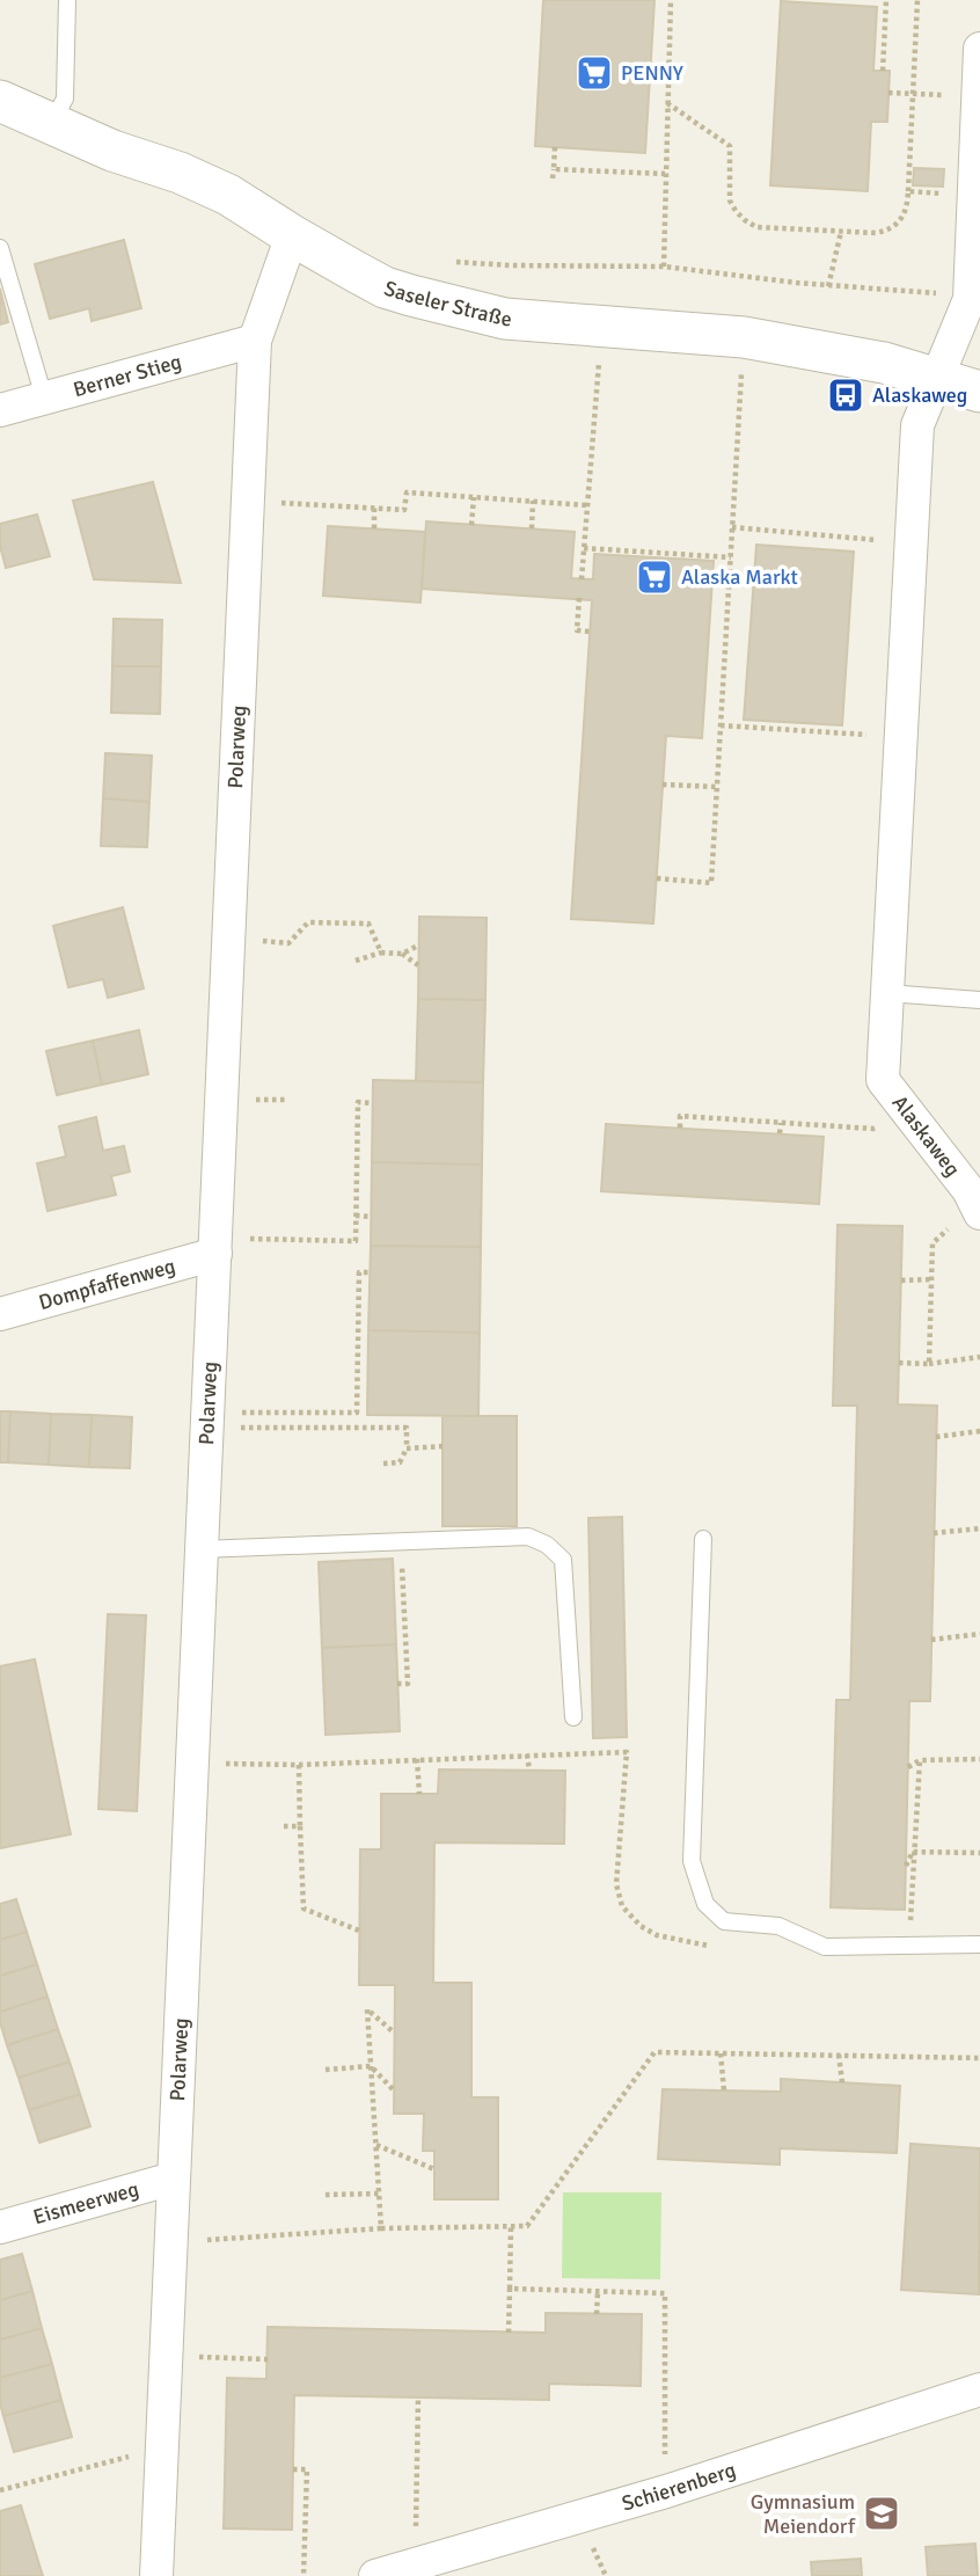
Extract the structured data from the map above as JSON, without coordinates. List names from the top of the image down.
{
  "streets": {
    "street": [
      "Saseler Straße",
      "Berner Stieg",
      "Polarweg",
      "Alaskaweg",
      "Dompfaffenweg",
      "Eismeerweg",
      "Schierenberg"
    ]
  },
  "crossings": [
    ["Saseler Straße", "Polarweg"],
    ["Saseler Straße", "Alaskaweg"],
    ["Berner Stieg", "Polarweg"],
    ["Polarweg", "Dompfaffenweg"],
    ["Polarweg", "Eismeerweg"]
  ],
  "places": {
    "supermarket": ["PENNY", "Alaska Markt"],
    "bus stop": ["Alaskaweg"],
    "school or university": ["Gymnasium Meiendorf"]
  }
}
